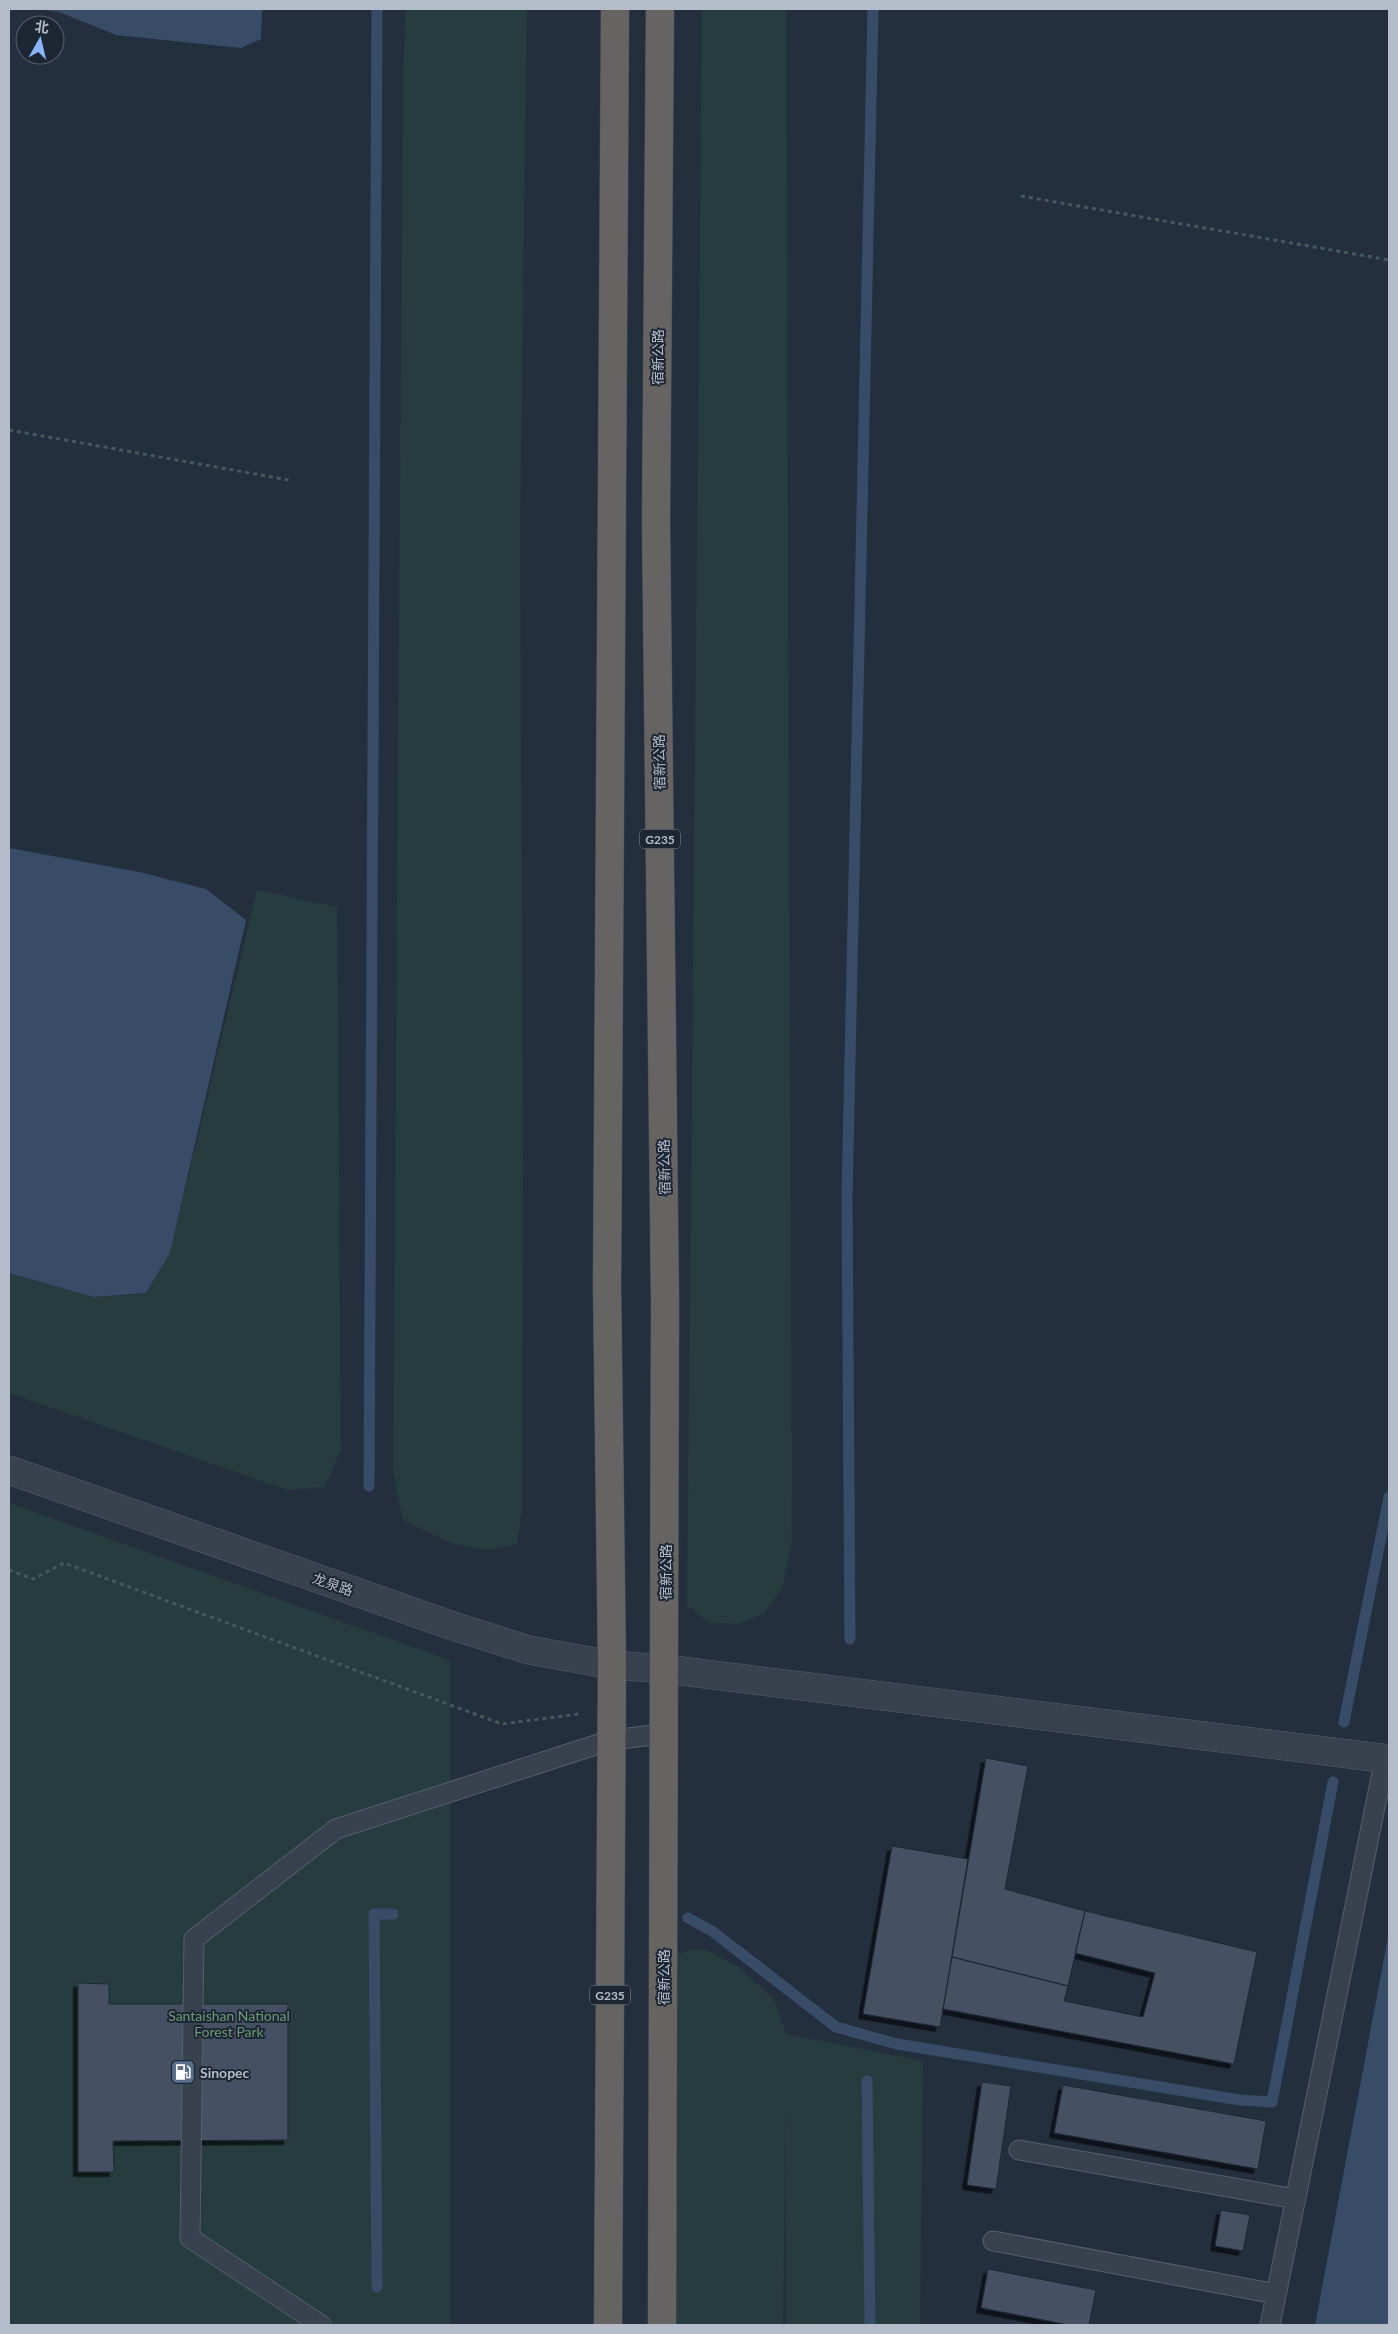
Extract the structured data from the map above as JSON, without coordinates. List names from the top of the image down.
{
  "streets": {
    "highway": ["宿新公路", "G235"],
    "street": ["龙泉路"]
  },
  "crossings": [
    ["宿新公路", "龙泉路"],
    ["G235", "龙泉路"]
  ],
  "parks": ["Santaishan National Forest Park"],
  "places": {
    "fuel station": ["Sinopec"]
  },
  "north": "top"
}
